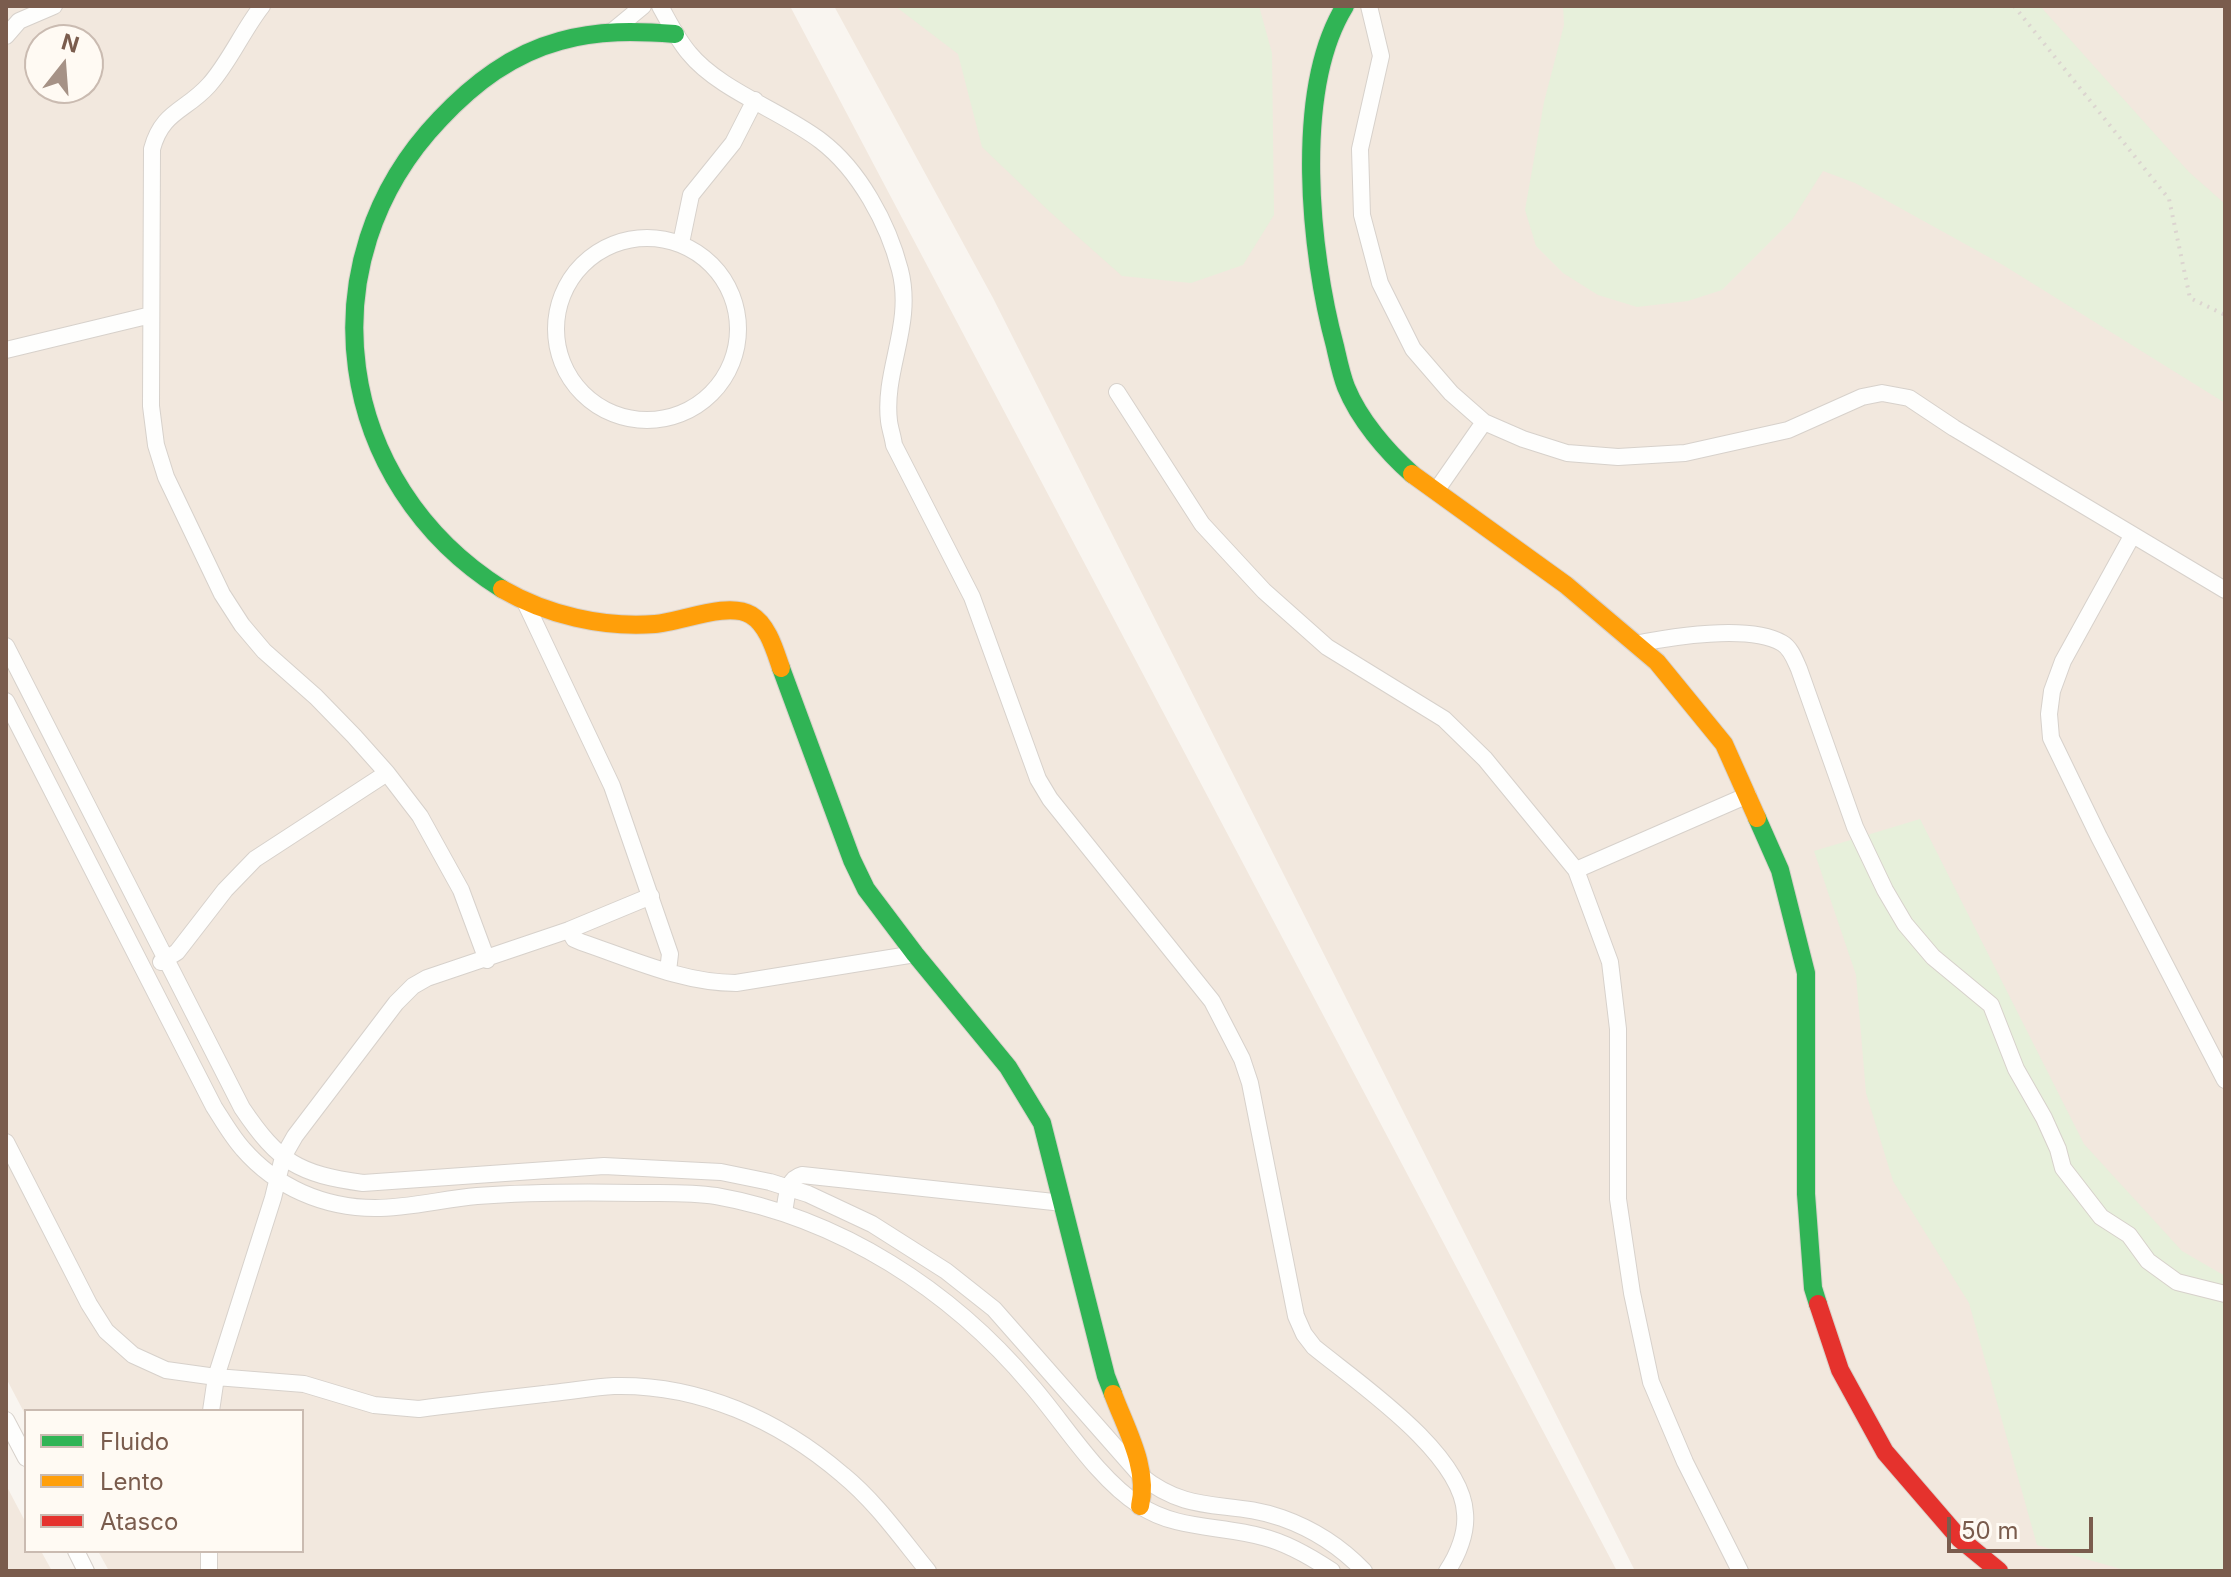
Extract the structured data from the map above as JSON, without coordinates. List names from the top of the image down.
{
  "legend": ["Fluido", "Lento", "Atasco"],
  "scale_bar": "50 m",
  "north": "top"
}
